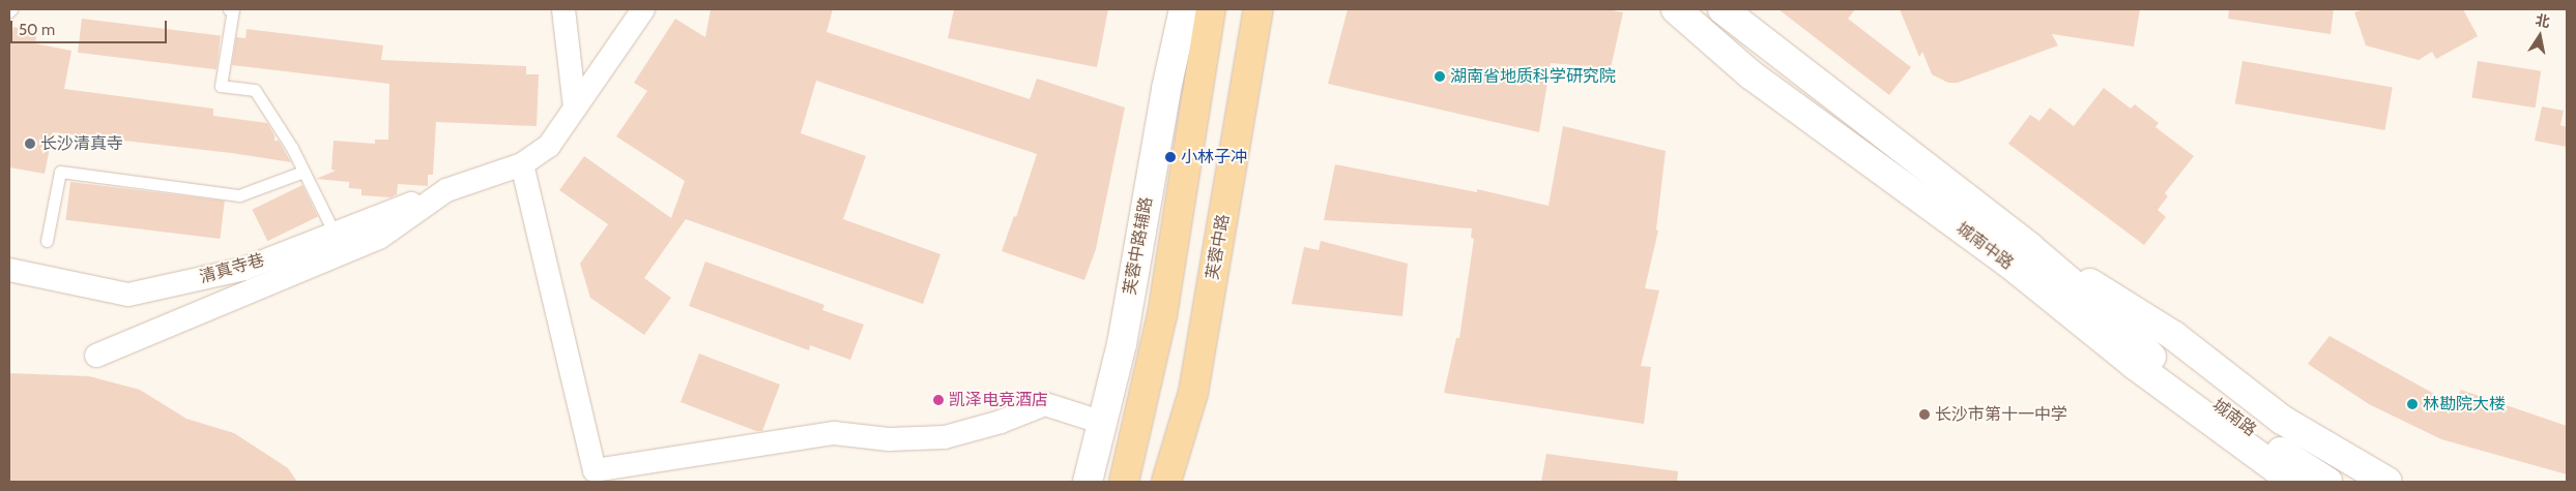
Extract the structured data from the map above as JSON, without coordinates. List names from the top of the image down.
{
  "streets": {
    "main road": [
      "芙蓉中路辅路",
      "城南中路",
      "芙蓉中路",
      "城南路"
    ],
    "street": ["清真寺巷"]
  },
  "crossings": [
    ["城南中路", "城南路"]
  ],
  "places": [
    "湖南省地质科学研究院",
    "长沙清真寺",
    "小林子冲",
    "凯泽电竞酒店",
    "林勘院大楼",
    "长沙市第十一中学"
  ],
  "scale_bar": "50 m",
  "north": "top"
}
